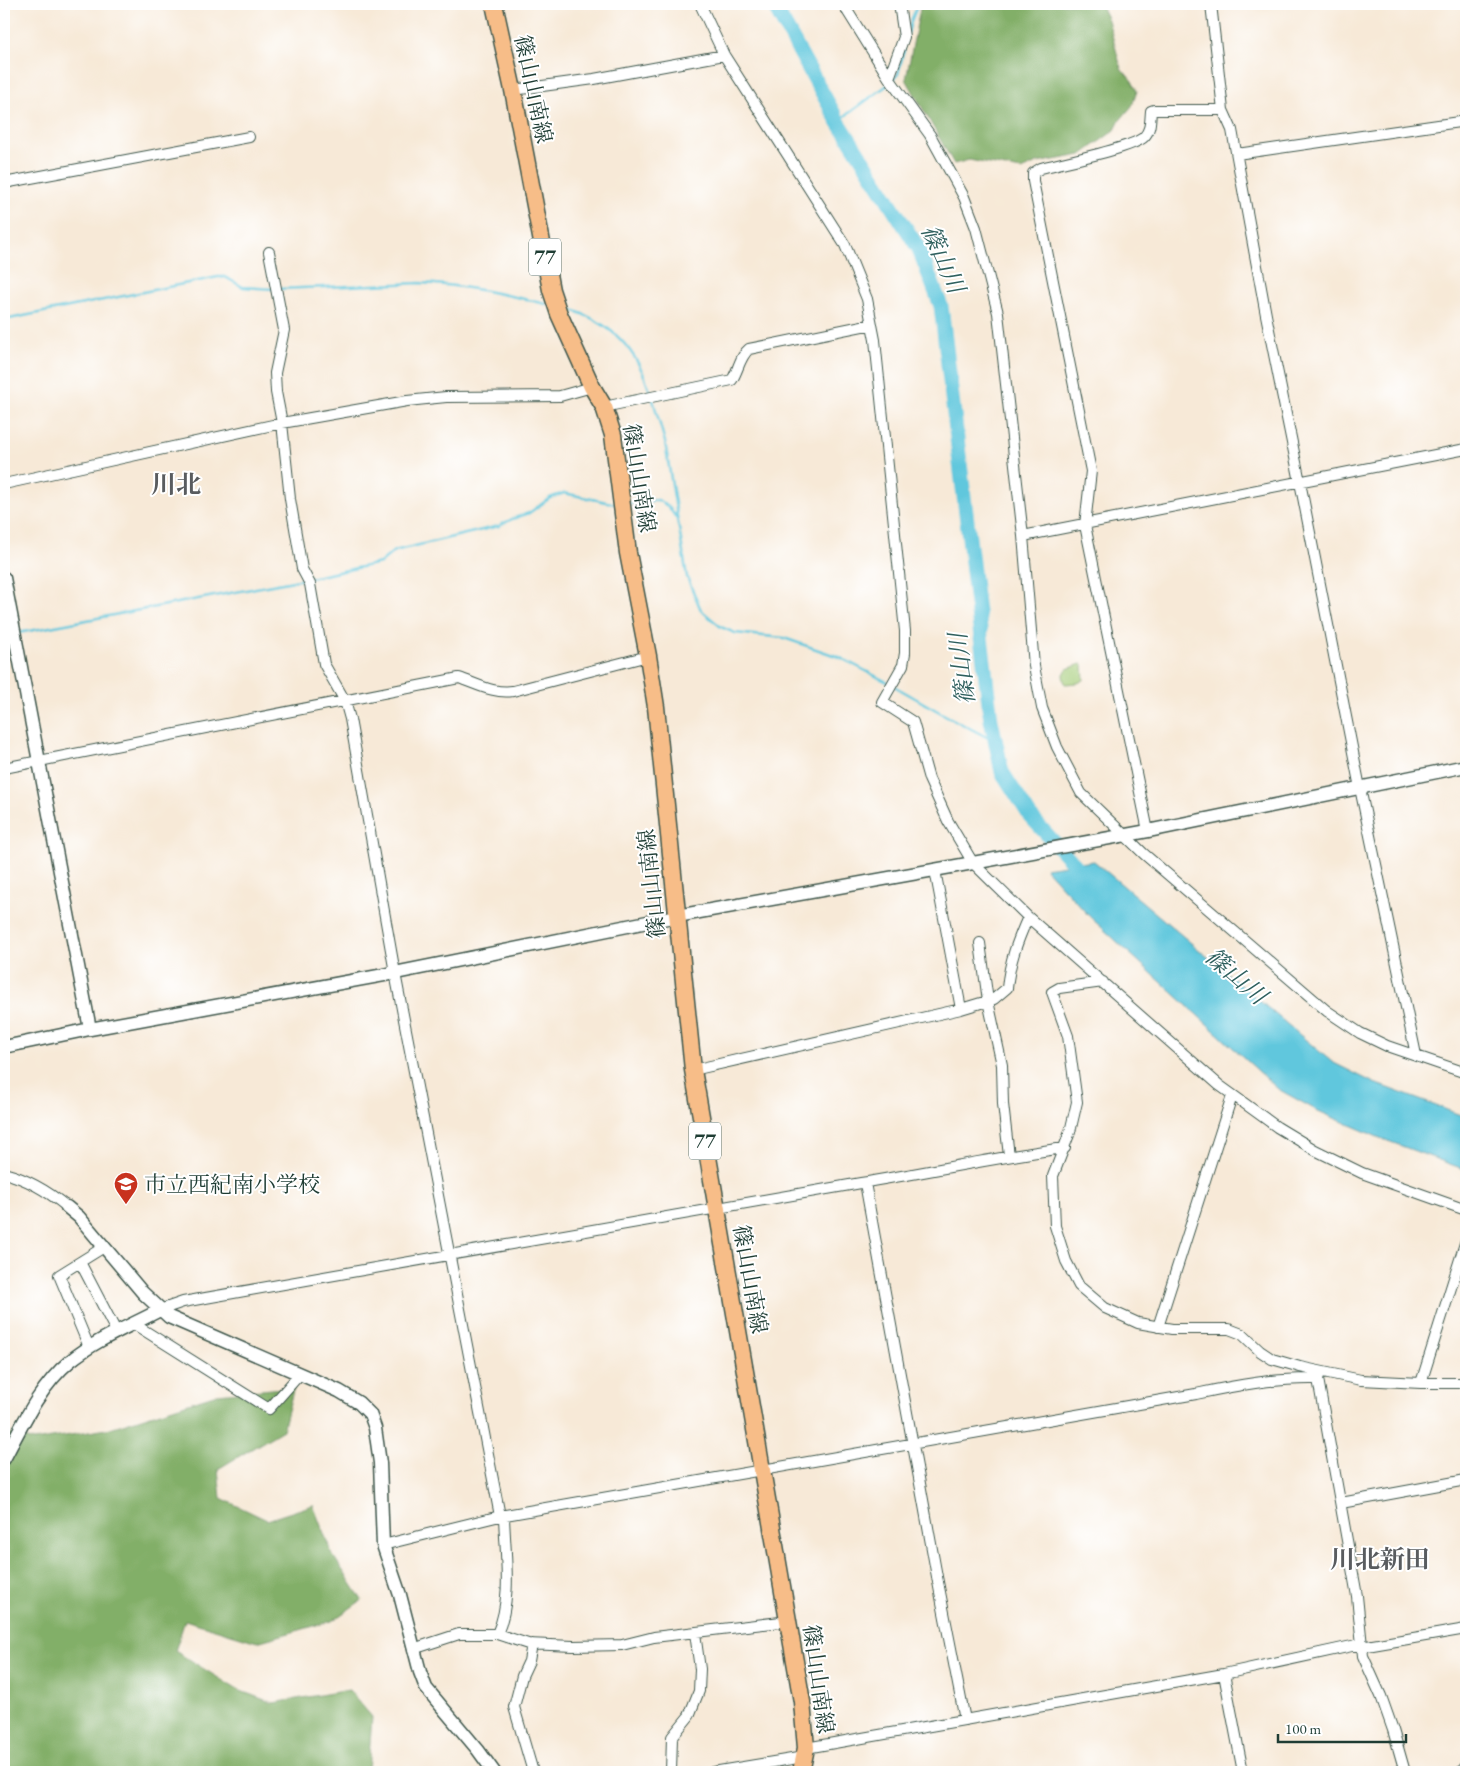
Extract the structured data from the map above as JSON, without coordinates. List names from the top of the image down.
{
  "streets": {
    "main road": ["篠山山南線", "77"]
  },
  "districts": ["川北", "川北新田"],
  "water": ["篠山川"],
  "places": {
    "school or university": ["市立西紀南小学校"]
  },
  "scale_bar": "100 m"
}
